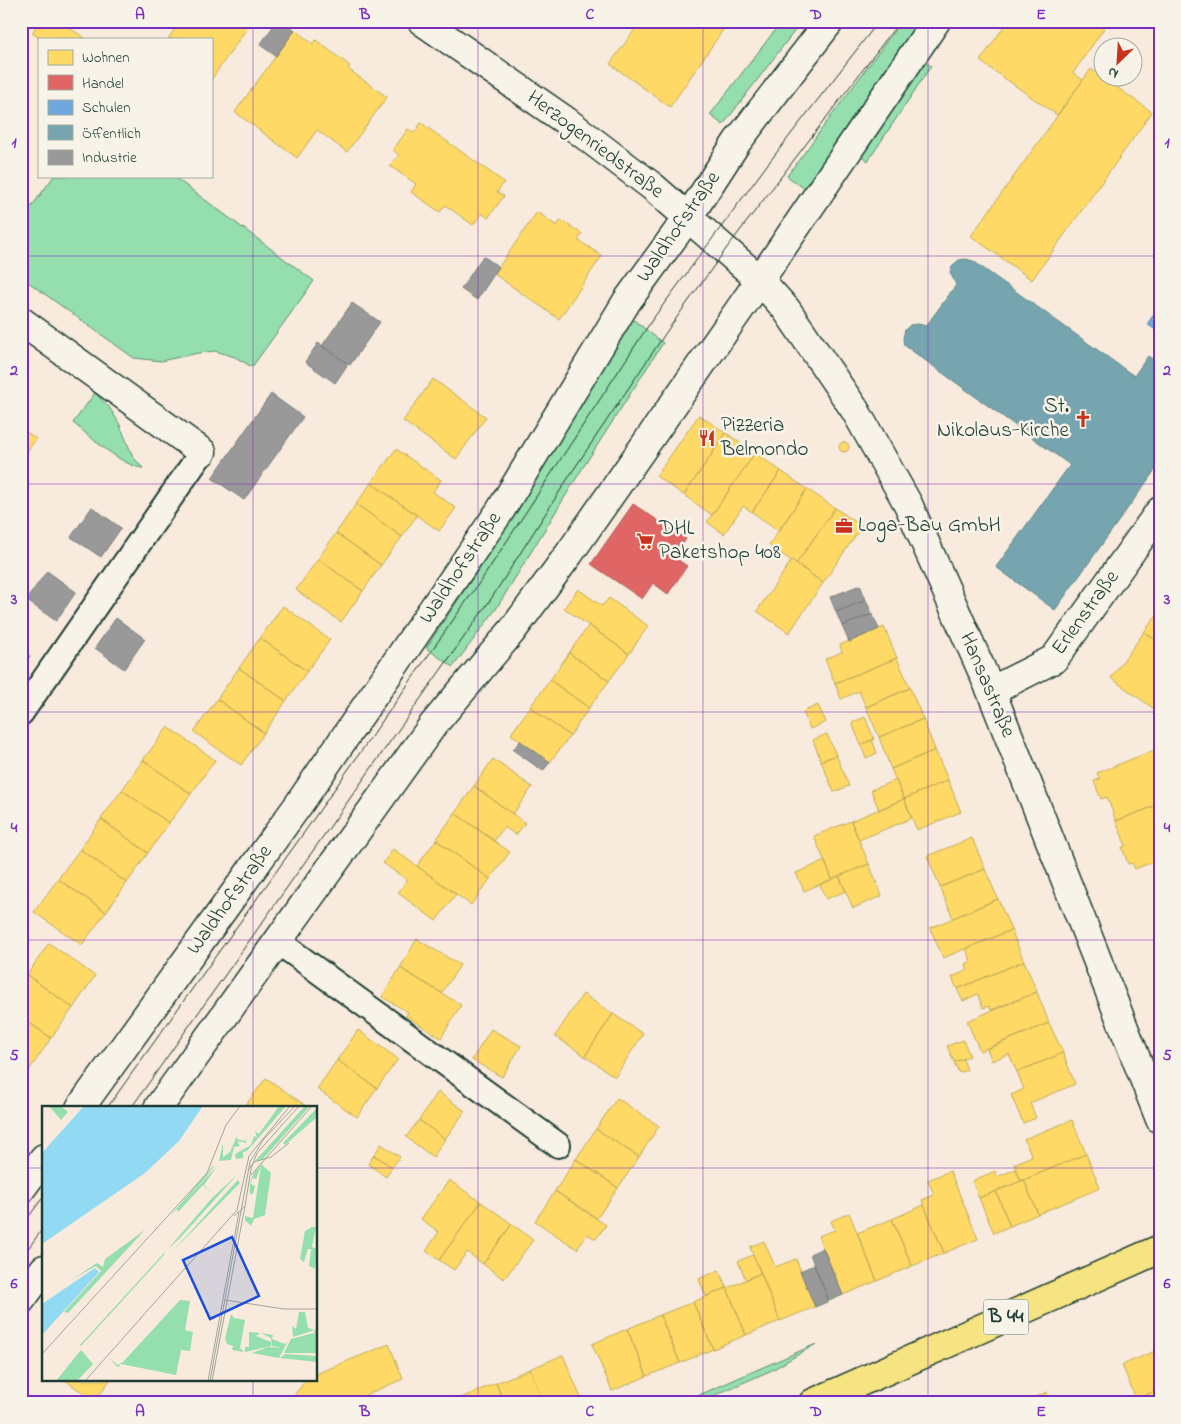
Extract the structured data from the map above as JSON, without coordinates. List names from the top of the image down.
{
  "streets": {
    "main road": ["B 44"],
    "street": [
      "Herzogenriedstraße",
      "Waldhofstraße",
      "Erlenstraße",
      "Hansastraße"
    ]
  },
  "crossings": [
    ["Herzogenriedstraße", "Waldhofstraße"],
    ["Herzogenriedstraße", "Hansastraße"],
    ["Erlenstraße", "Hansastraße"]
  ],
  "places": {
    "church": ["St. Nikolaus-Kirche"],
    "restaurant": ["Pizzeria Belmondo"],
    "office": ["Loga-Bau GmbH"],
    "supermarket": ["DHL Paketshop 408"]
  },
  "legend": [
    "Wohnen",
    "Handel",
    "Schulen",
    "Öffentlich",
    "Industrie"
  ],
  "north": "bottom left",
  "grid": {
    "columns": [
      "A",
      "B",
      "C",
      "D",
      "E"
    ],
    "rows": [
      "1",
      "2",
      "3",
      "4",
      "5",
      "6"
    ]
  }
}
